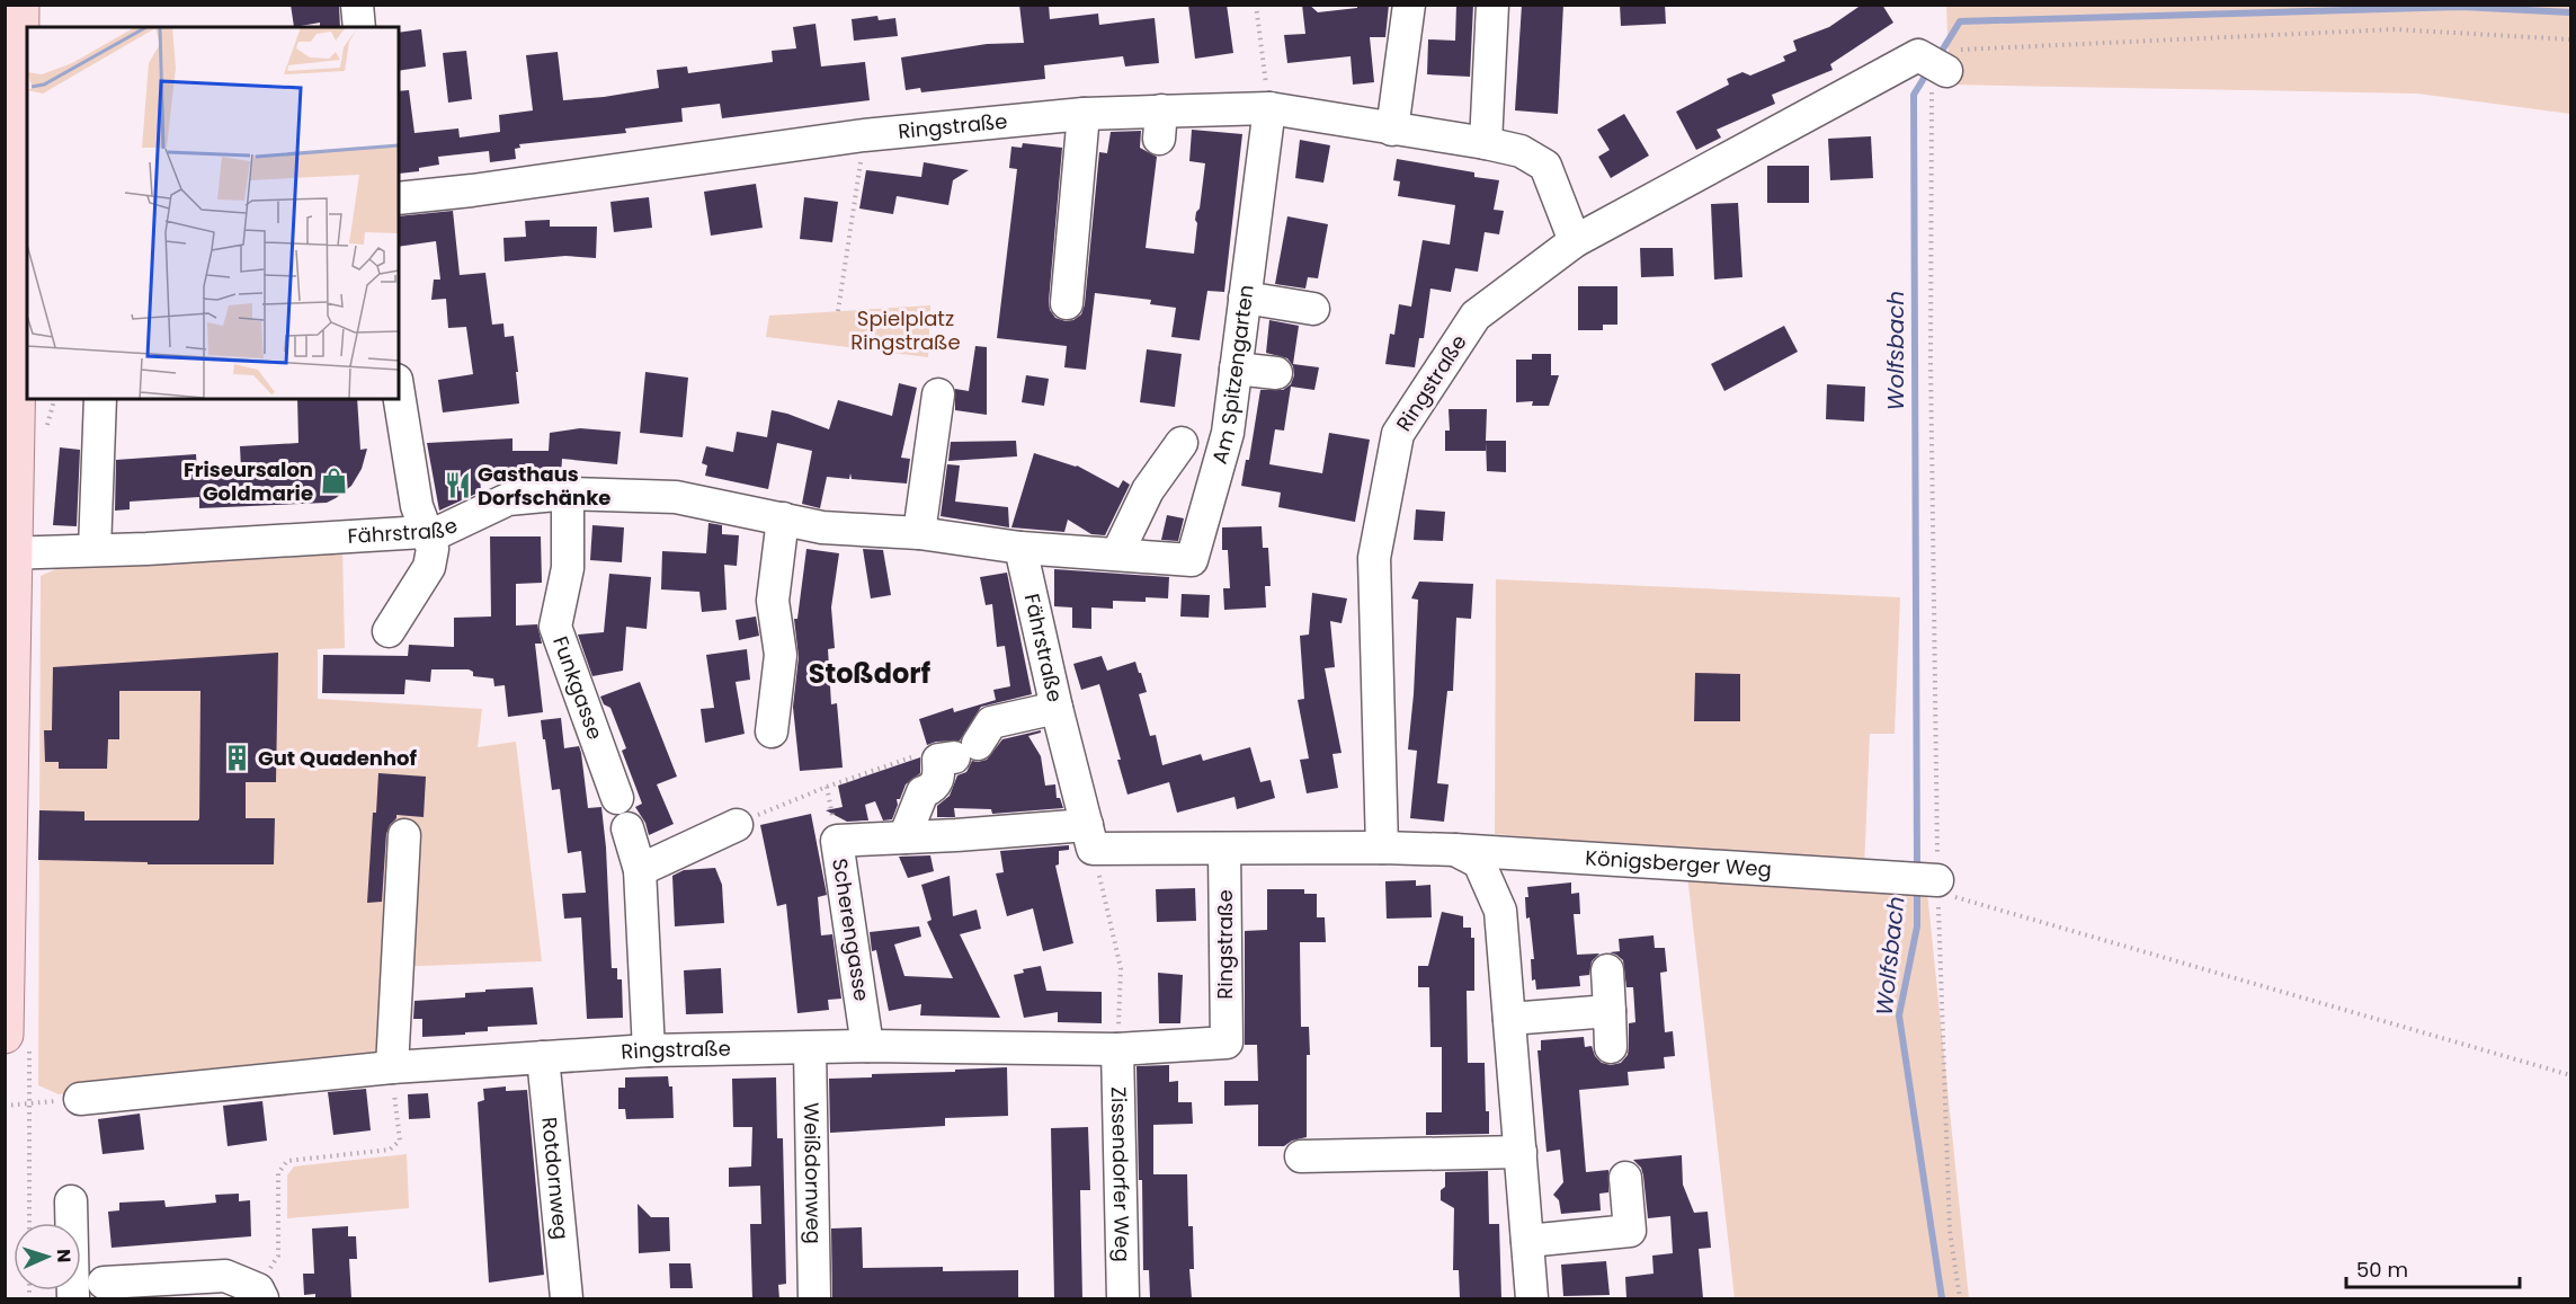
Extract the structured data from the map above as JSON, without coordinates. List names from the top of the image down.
{
  "streets": {
    "street": [
      "Ringstraße",
      "Am Spitzengarten",
      "Fährstraße",
      "Funkgasse",
      "Königsberger Weg",
      "Scherengasse",
      "Weißdornweg",
      "Zissendorfer Weg",
      "Rotdornweg"
    ]
  },
  "crossings": [
    ["Ringstraße", "Am Spitzengarten"],
    ["Ringstraße", "Königsberger Weg"],
    ["Ringstraße", "Scherengasse"],
    ["Ringstraße", "Weißdornweg"],
    ["Ringstraße", "Zissendorfer Weg"],
    ["Ringstraße", "Rotdornweg"],
    ["Am Spitzengarten", "Fährstraße"],
    ["Fährstraße", "Funkgasse"],
    ["Fährstraße", "Scherengasse"]
  ],
  "districts": ["Stoßdorf"],
  "water": ["Wolfsbach"],
  "parks": ["Spielplatz Ringstraße"],
  "places": {
    "shop": ["Friseursalon Goldmarie"],
    "restaurant": ["Gasthaus Dorfschänke"],
    "building": ["Gut Quadenhof"]
  },
  "scale_bar": "50 m",
  "north": "right"
}
